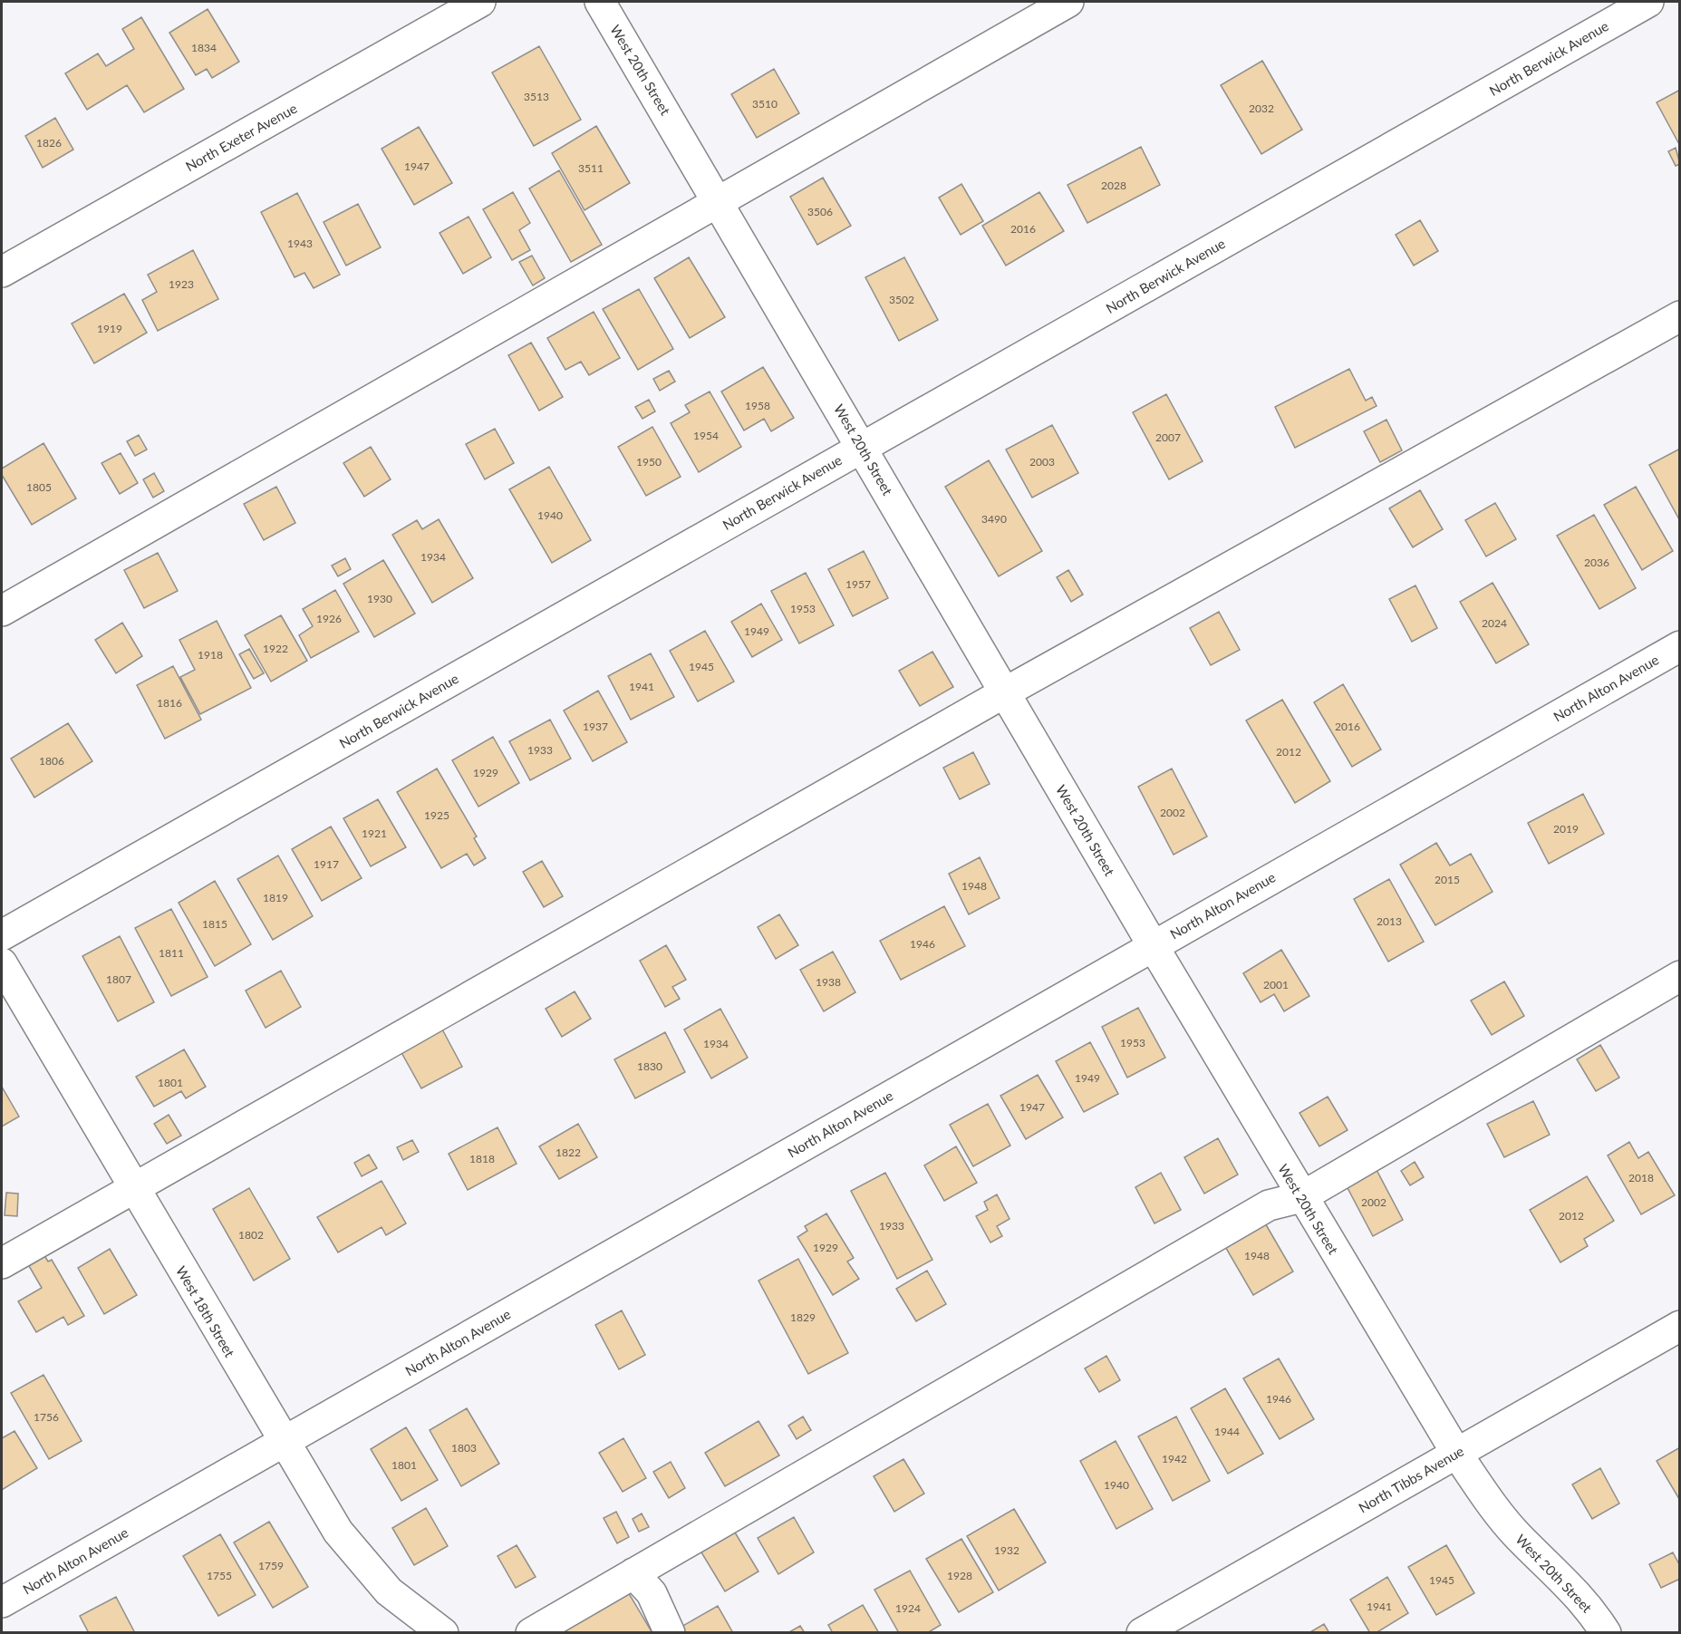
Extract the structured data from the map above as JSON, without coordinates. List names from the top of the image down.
{
  "streets": {
    "street": [
      "North Berwick Avenue",
      "West 20th Street",
      "North Exeter Avenue",
      "North Alton Avenue",
      "West 18th Street",
      "North Tibbs Avenue"
    ]
  },
  "crossings": [
    ["North Berwick Avenue", "West 20th Street"],
    ["West 20th Street", "North Alton Avenue"],
    ["West 20th Street", "North Tibbs Avenue"],
    ["North Alton Avenue", "West 18th Street"]
  ],
  "house_numbers": [
    "1834",
    "3513",
    "3510",
    "2032",
    "1826",
    "1947",
    "3511",
    "2028",
    "3506",
    "2016",
    "1943",
    "1923",
    "3502",
    "1919",
    "1958",
    "1954",
    "2007",
    "1950",
    "2003",
    "1805",
    "1940",
    "3490",
    "1934",
    "2036",
    "1957",
    "1930",
    "1953",
    "1926",
    "2024",
    "1949",
    "1922",
    "1918",
    "1945",
    "1941",
    "1816",
    "1937",
    "2016",
    "1933",
    "2012",
    "1806",
    "1929",
    "2002",
    "1925",
    "2019",
    "1921",
    "1917",
    "2015",
    "1948",
    "1819",
    "2013",
    "1815",
    "1946",
    "1811",
    "1807",
    "1938",
    "2001",
    "1953",
    "1934",
    "1830",
    "1949",
    "1801",
    "1947",
    "1822",
    "1818",
    "2018",
    "2002",
    "2012",
    "1933",
    "1802",
    "1929",
    "1948",
    "1829",
    "1946",
    "1756",
    "1944",
    "1803",
    "1942",
    "1801",
    "1940",
    "1932",
    "1759",
    "1755",
    "1928",
    "1945",
    "1941",
    "1924"
  ]
}
